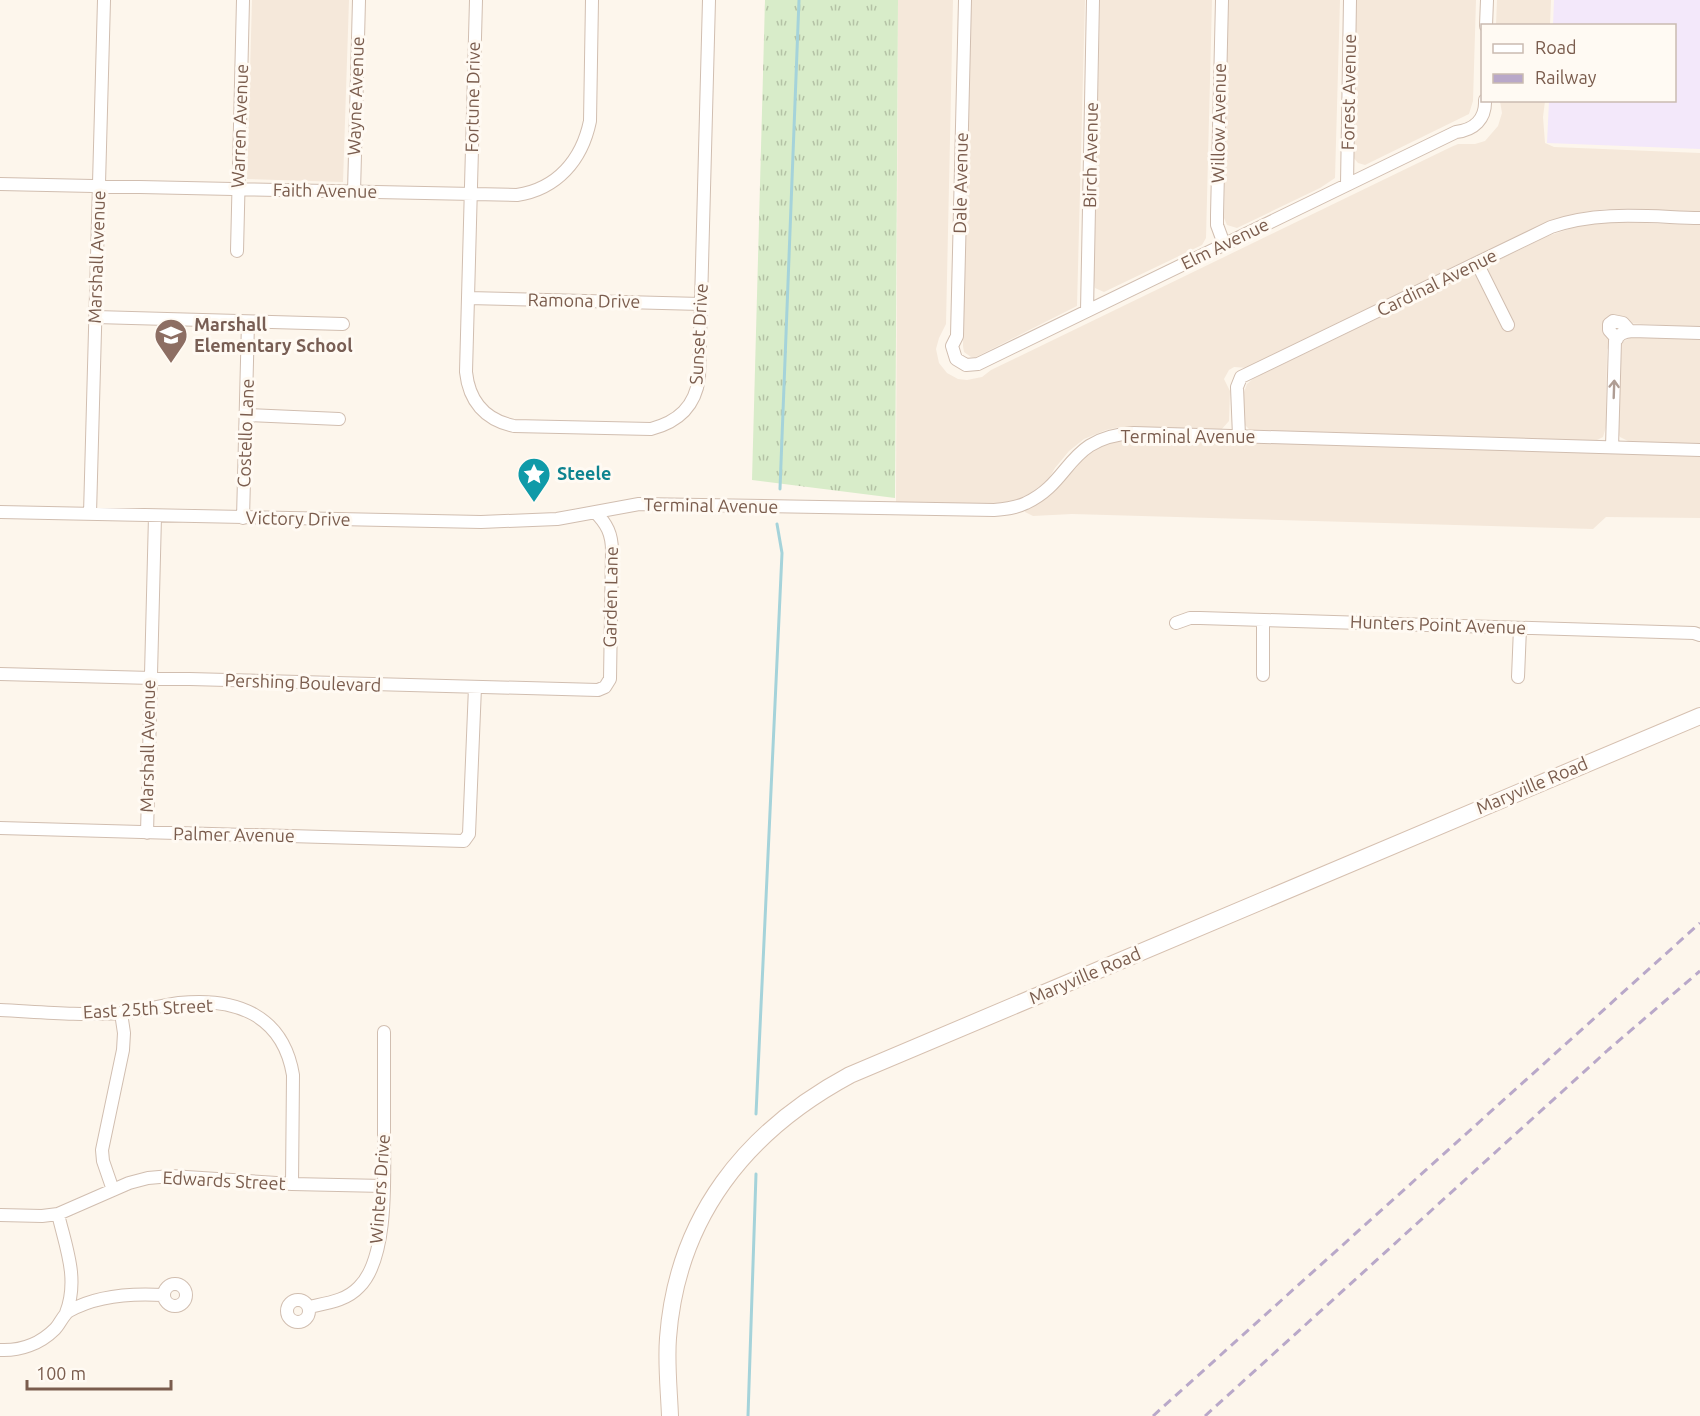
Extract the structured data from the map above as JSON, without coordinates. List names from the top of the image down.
{
  "streets": {
    "main road": ["Maryville Road"],
    "street": [
      "Forest Avenue",
      "Wayne Avenue",
      "Fortune Drive",
      "Willow Avenue",
      "Warren Avenue",
      "Birch Avenue",
      "Dale Avenue",
      "Faith Avenue",
      "Elm Avenue",
      "Marshall Avenue",
      "Cardinal Avenue",
      "Ramona Drive",
      "Sunset Drive",
      "Costello Lane",
      "Terminal Avenue",
      "Victory Drive",
      "Garden Lane",
      "Hunters Point Avenue",
      "Pershing Boulevard",
      "Palmer Avenue",
      "East 25th Street",
      "Edwards Street",
      "Winters Drive"
    ]
  },
  "crossings": [
    ["Forest Avenue", "Elm Avenue"],
    ["Wayne Avenue", "Faith Avenue"],
    ["Fortune Drive", "Faith Avenue"],
    ["Fortune Drive", "Sunset Drive"],
    ["Willow Avenue", "Elm Avenue"],
    ["Warren Avenue", "Faith Avenue"],
    ["Birch Avenue", "Elm Avenue"],
    ["Dale Avenue", "Elm Avenue"],
    ["Faith Avenue", "Marshall Avenue"],
    ["Faith Avenue", "Sunset Drive"],
    ["Marshall Avenue", "Victory Drive"],
    ["Marshall Avenue", "Pershing Boulevard"],
    ["Marshall Avenue", "Palmer Avenue"],
    ["Cardinal Avenue", "Terminal Avenue"],
    ["Ramona Drive", "Sunset Drive"],
    ["Costello Lane", "Victory Drive"],
    ["Terminal Avenue", "Victory Drive"],
    ["Terminal Avenue", "Garden Lane"],
    ["Victory Drive", "Garden Lane"],
    ["Garden Lane", "Pershing Boulevard"],
    ["Pershing Boulevard", "Palmer Avenue"],
    ["East 25th Street", "Edwards Street"],
    ["Edwards Street", "Winters Drive"]
  ],
  "places": {
    "school or university": ["Marshall Elementary School"],
    "place": ["Steele"]
  },
  "legend": ["Road", "Railway"],
  "scale_bar": "100 m"
}
